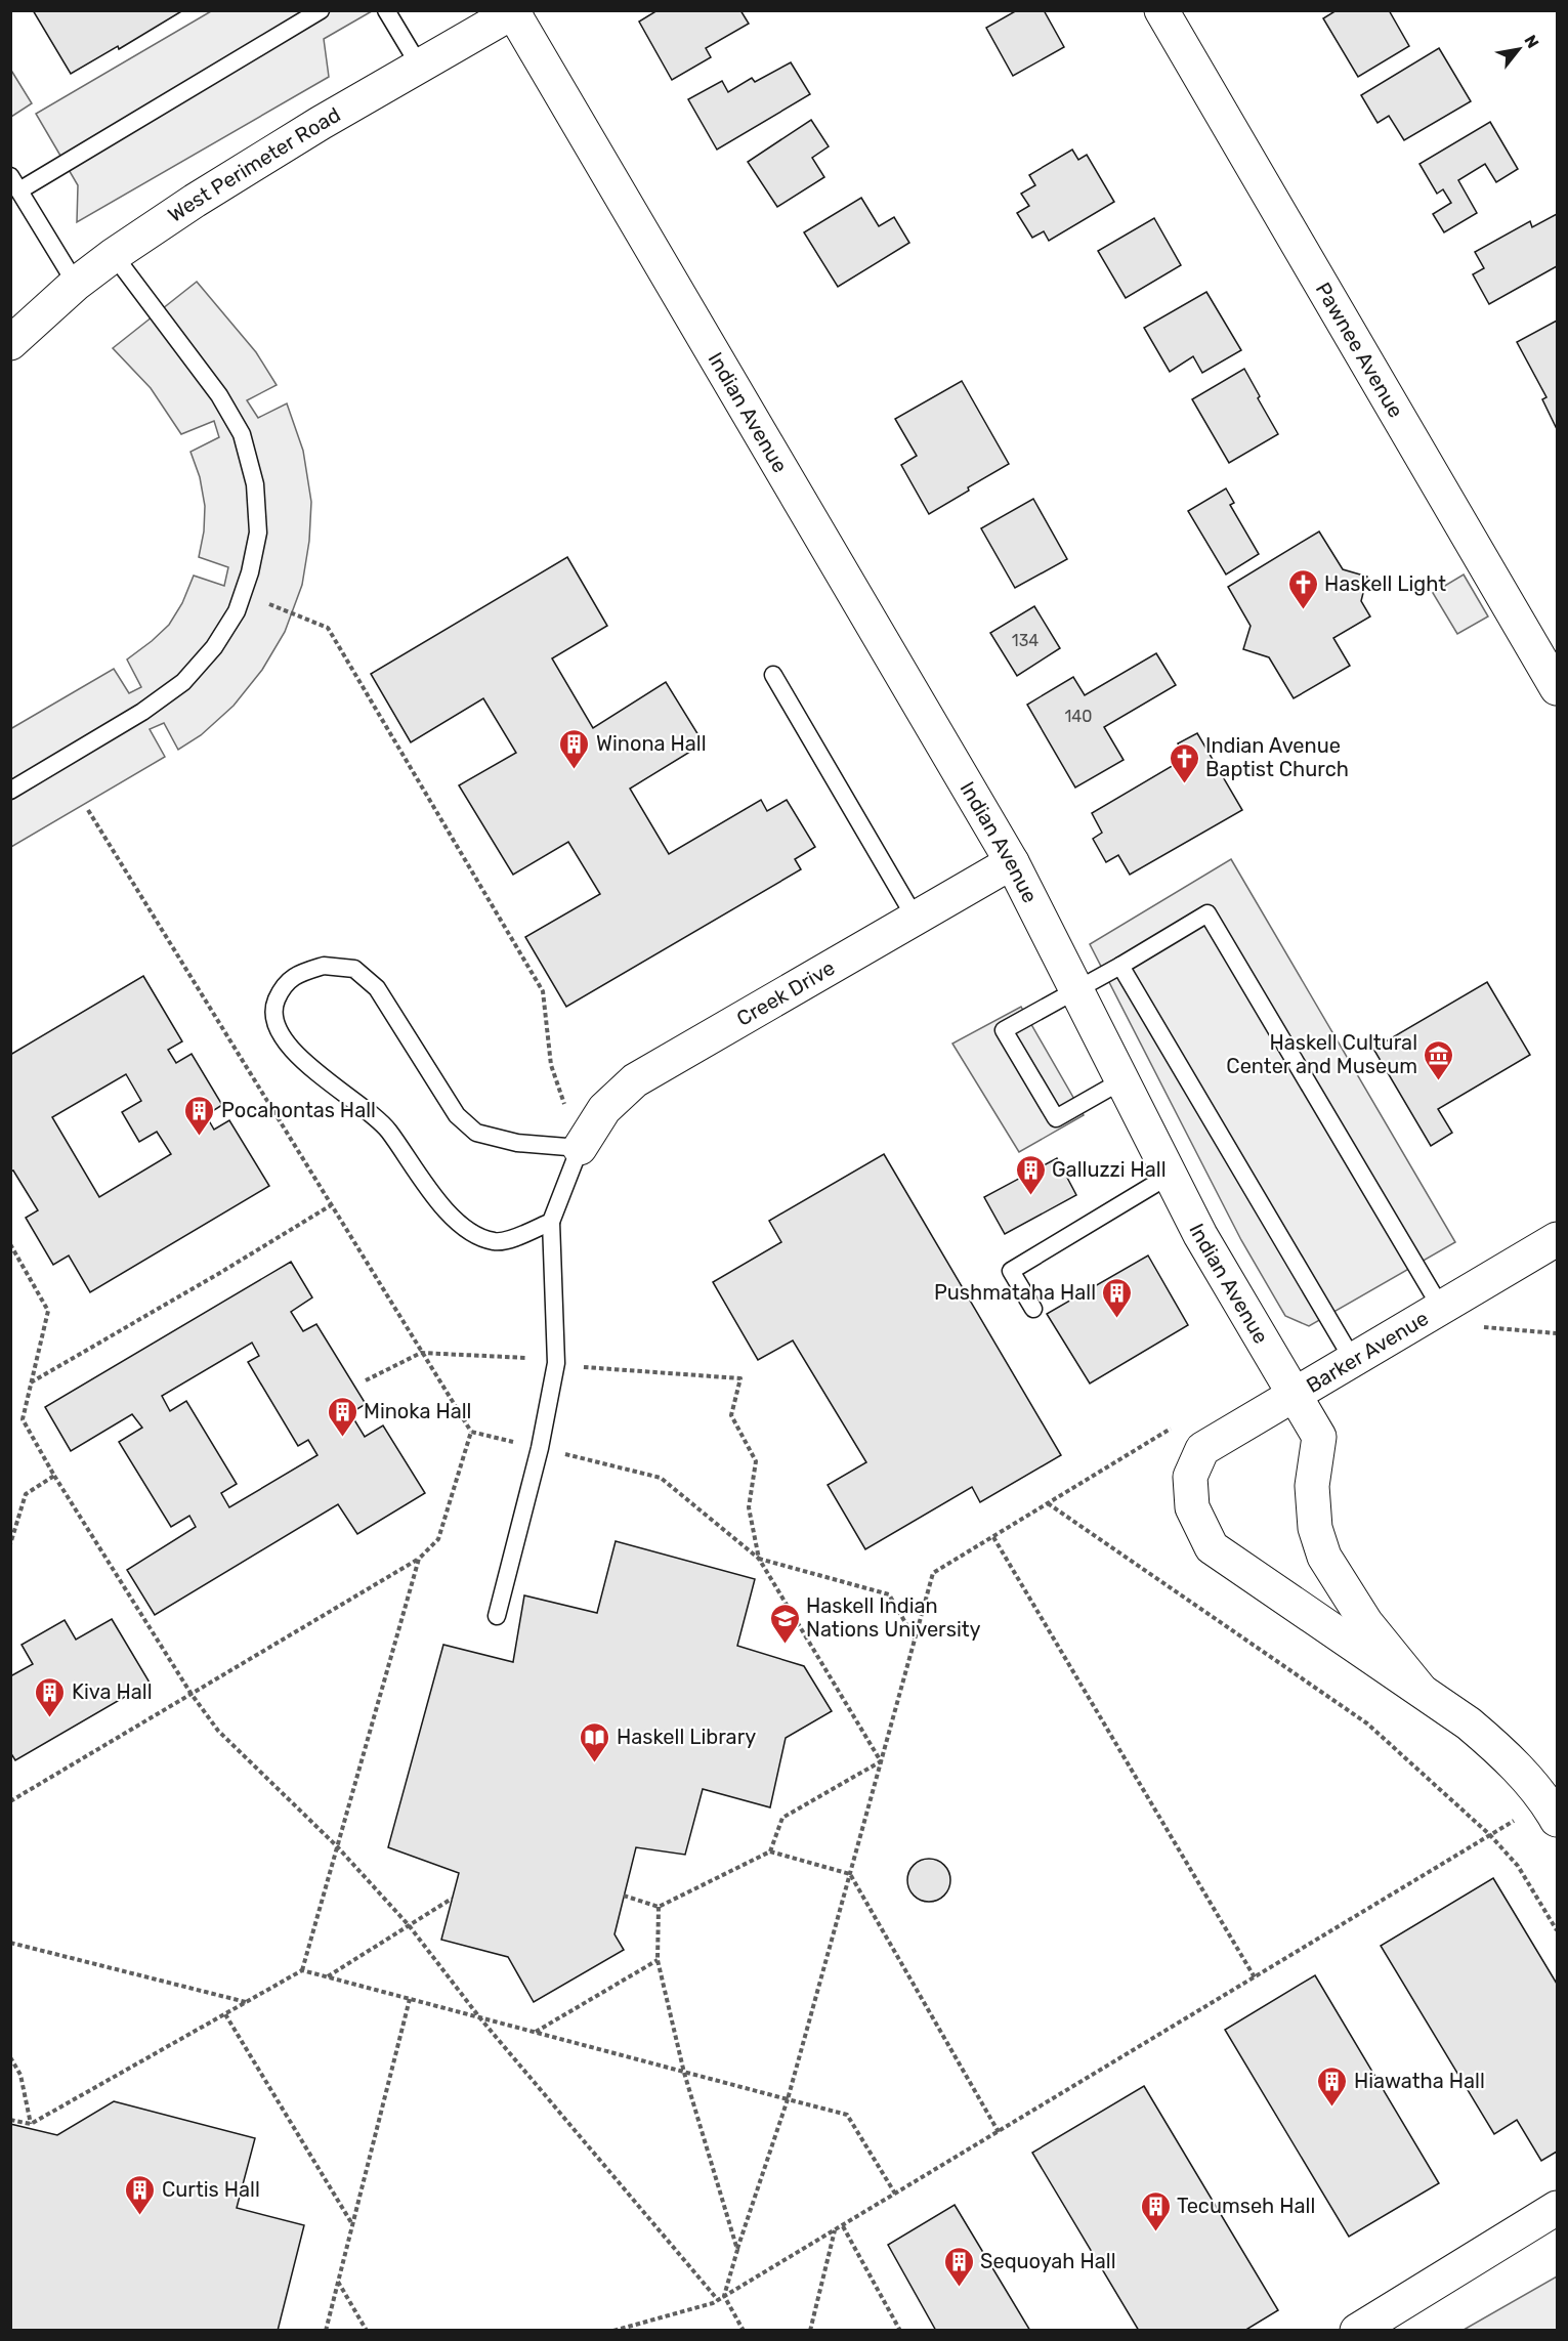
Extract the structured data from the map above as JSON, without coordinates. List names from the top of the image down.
{
  "streets": {
    "street": [
      "West Perimeter Road",
      "Pawnee Avenue",
      "Indian Avenue",
      "Creek Drive",
      "Barker Avenue"
    ]
  },
  "crossings": [
    ["West Perimeter Road", "Indian Avenue"],
    ["Indian Avenue", "Creek Drive"],
    ["Indian Avenue", "Barker Avenue"]
  ],
  "places": {
    "church": ["Haskell Light", "Indian Avenue Baptist Church"],
    "building": [
      "Winona Hall",
      "Pocahontas Hall",
      "Galluzzi Hall",
      "Pushmataha Hall",
      "Minoka Hall",
      "Kiva Hall",
      "Hiawatha Hall",
      "Curtis Hall",
      "Tecumseh Hall",
      "Sequoyah Hall"
    ],
    "museum": ["Haskell Cultural Center and Museum"],
    "school or university": ["Haskell Indian Nations University"],
    "library": ["Haskell Library"]
  },
  "house_numbers": ["134", "140"],
  "north": "top right"
}
